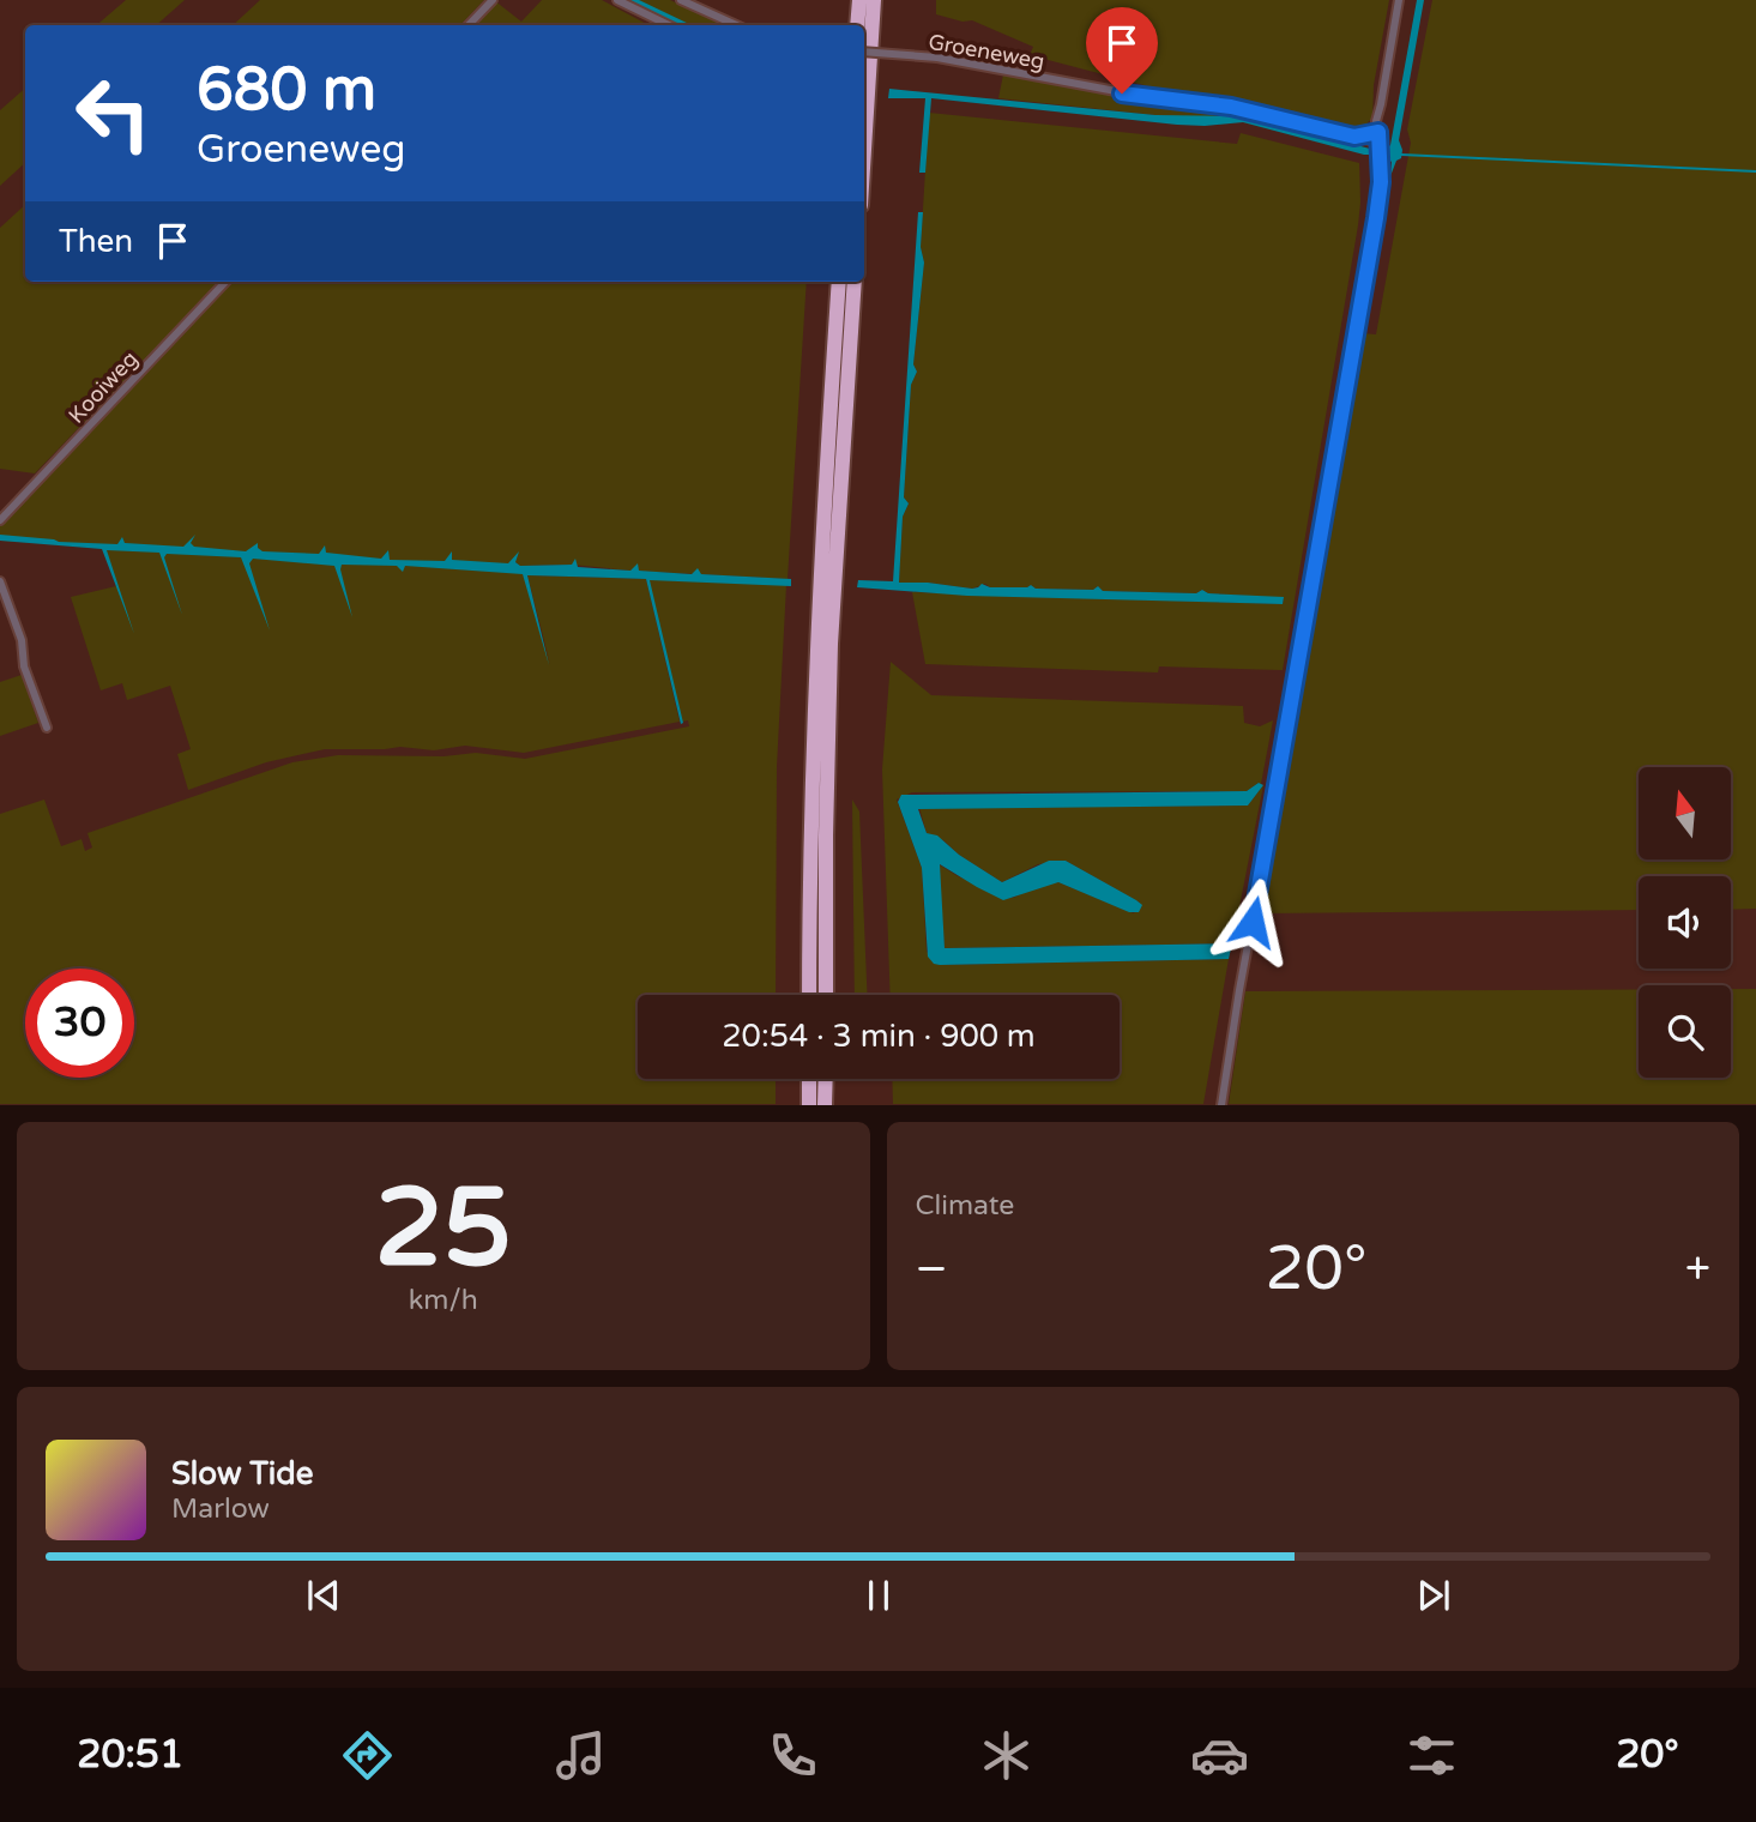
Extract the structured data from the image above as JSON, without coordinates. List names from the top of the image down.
{
  "streets": {
    "street": ["Groeneweg", "Kooiweg"]
  },
  "north": "top",
  "page": {
    "turn": ["680 m", "Groeneweg"],
    "then": "Then",
    "limit": "30",
    "trip": "20:54 · 3 min · 900 m",
    "tile": [
      ["25", "km/h"],
      "Climate"
    ],
    "heat": ["−", "20°", "+"],
    "song": ["Slow Tide", "Marlow"],
    "tabs": ["20:51", "20°"]
  }
}
